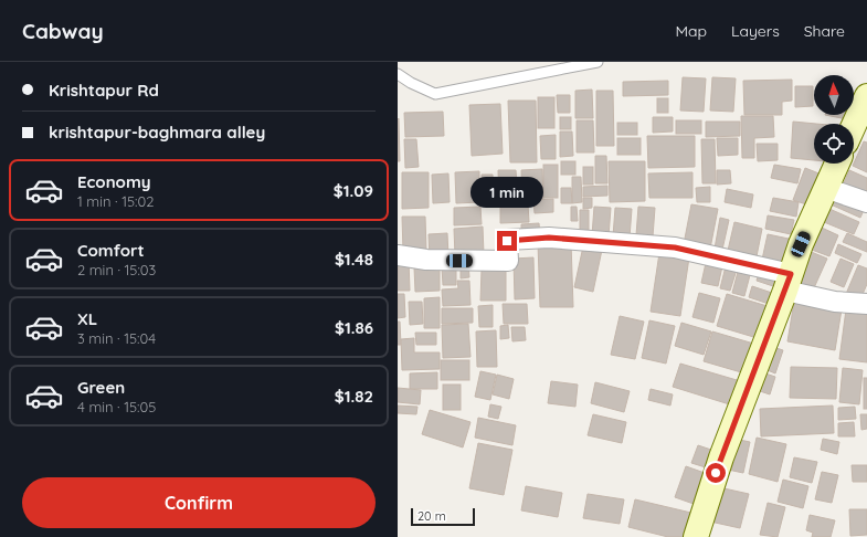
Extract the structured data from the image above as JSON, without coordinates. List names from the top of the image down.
{
  "scale_bar": "20 m",
  "north": "top",
  "page": {
    "header": "Cabway",
    "nav": ["Map", "Layers", "Share"],
    "banner": ["Krishtapur Rd", "krishtapur-baghmara alley"],
    "list": [
      {
        "name": "Economy",
        "note": "1 min · 15:02",
        "value": "$1.09"
      },
      {
        "name": "Comfort",
        "note": "2 min · 15:03",
        "value": "$1.48"
      },
      {
        "name": "XL",
        "note": "3 min · 15:04",
        "value": "$1.86"
      },
      {
        "name": "Green",
        "note": "4 min · 15:05",
        "value": "$1.82"
      }
    ],
    "bubble": "1 min",
    "buttons": "Confirm",
    "scale": "20 m"
  }
}
